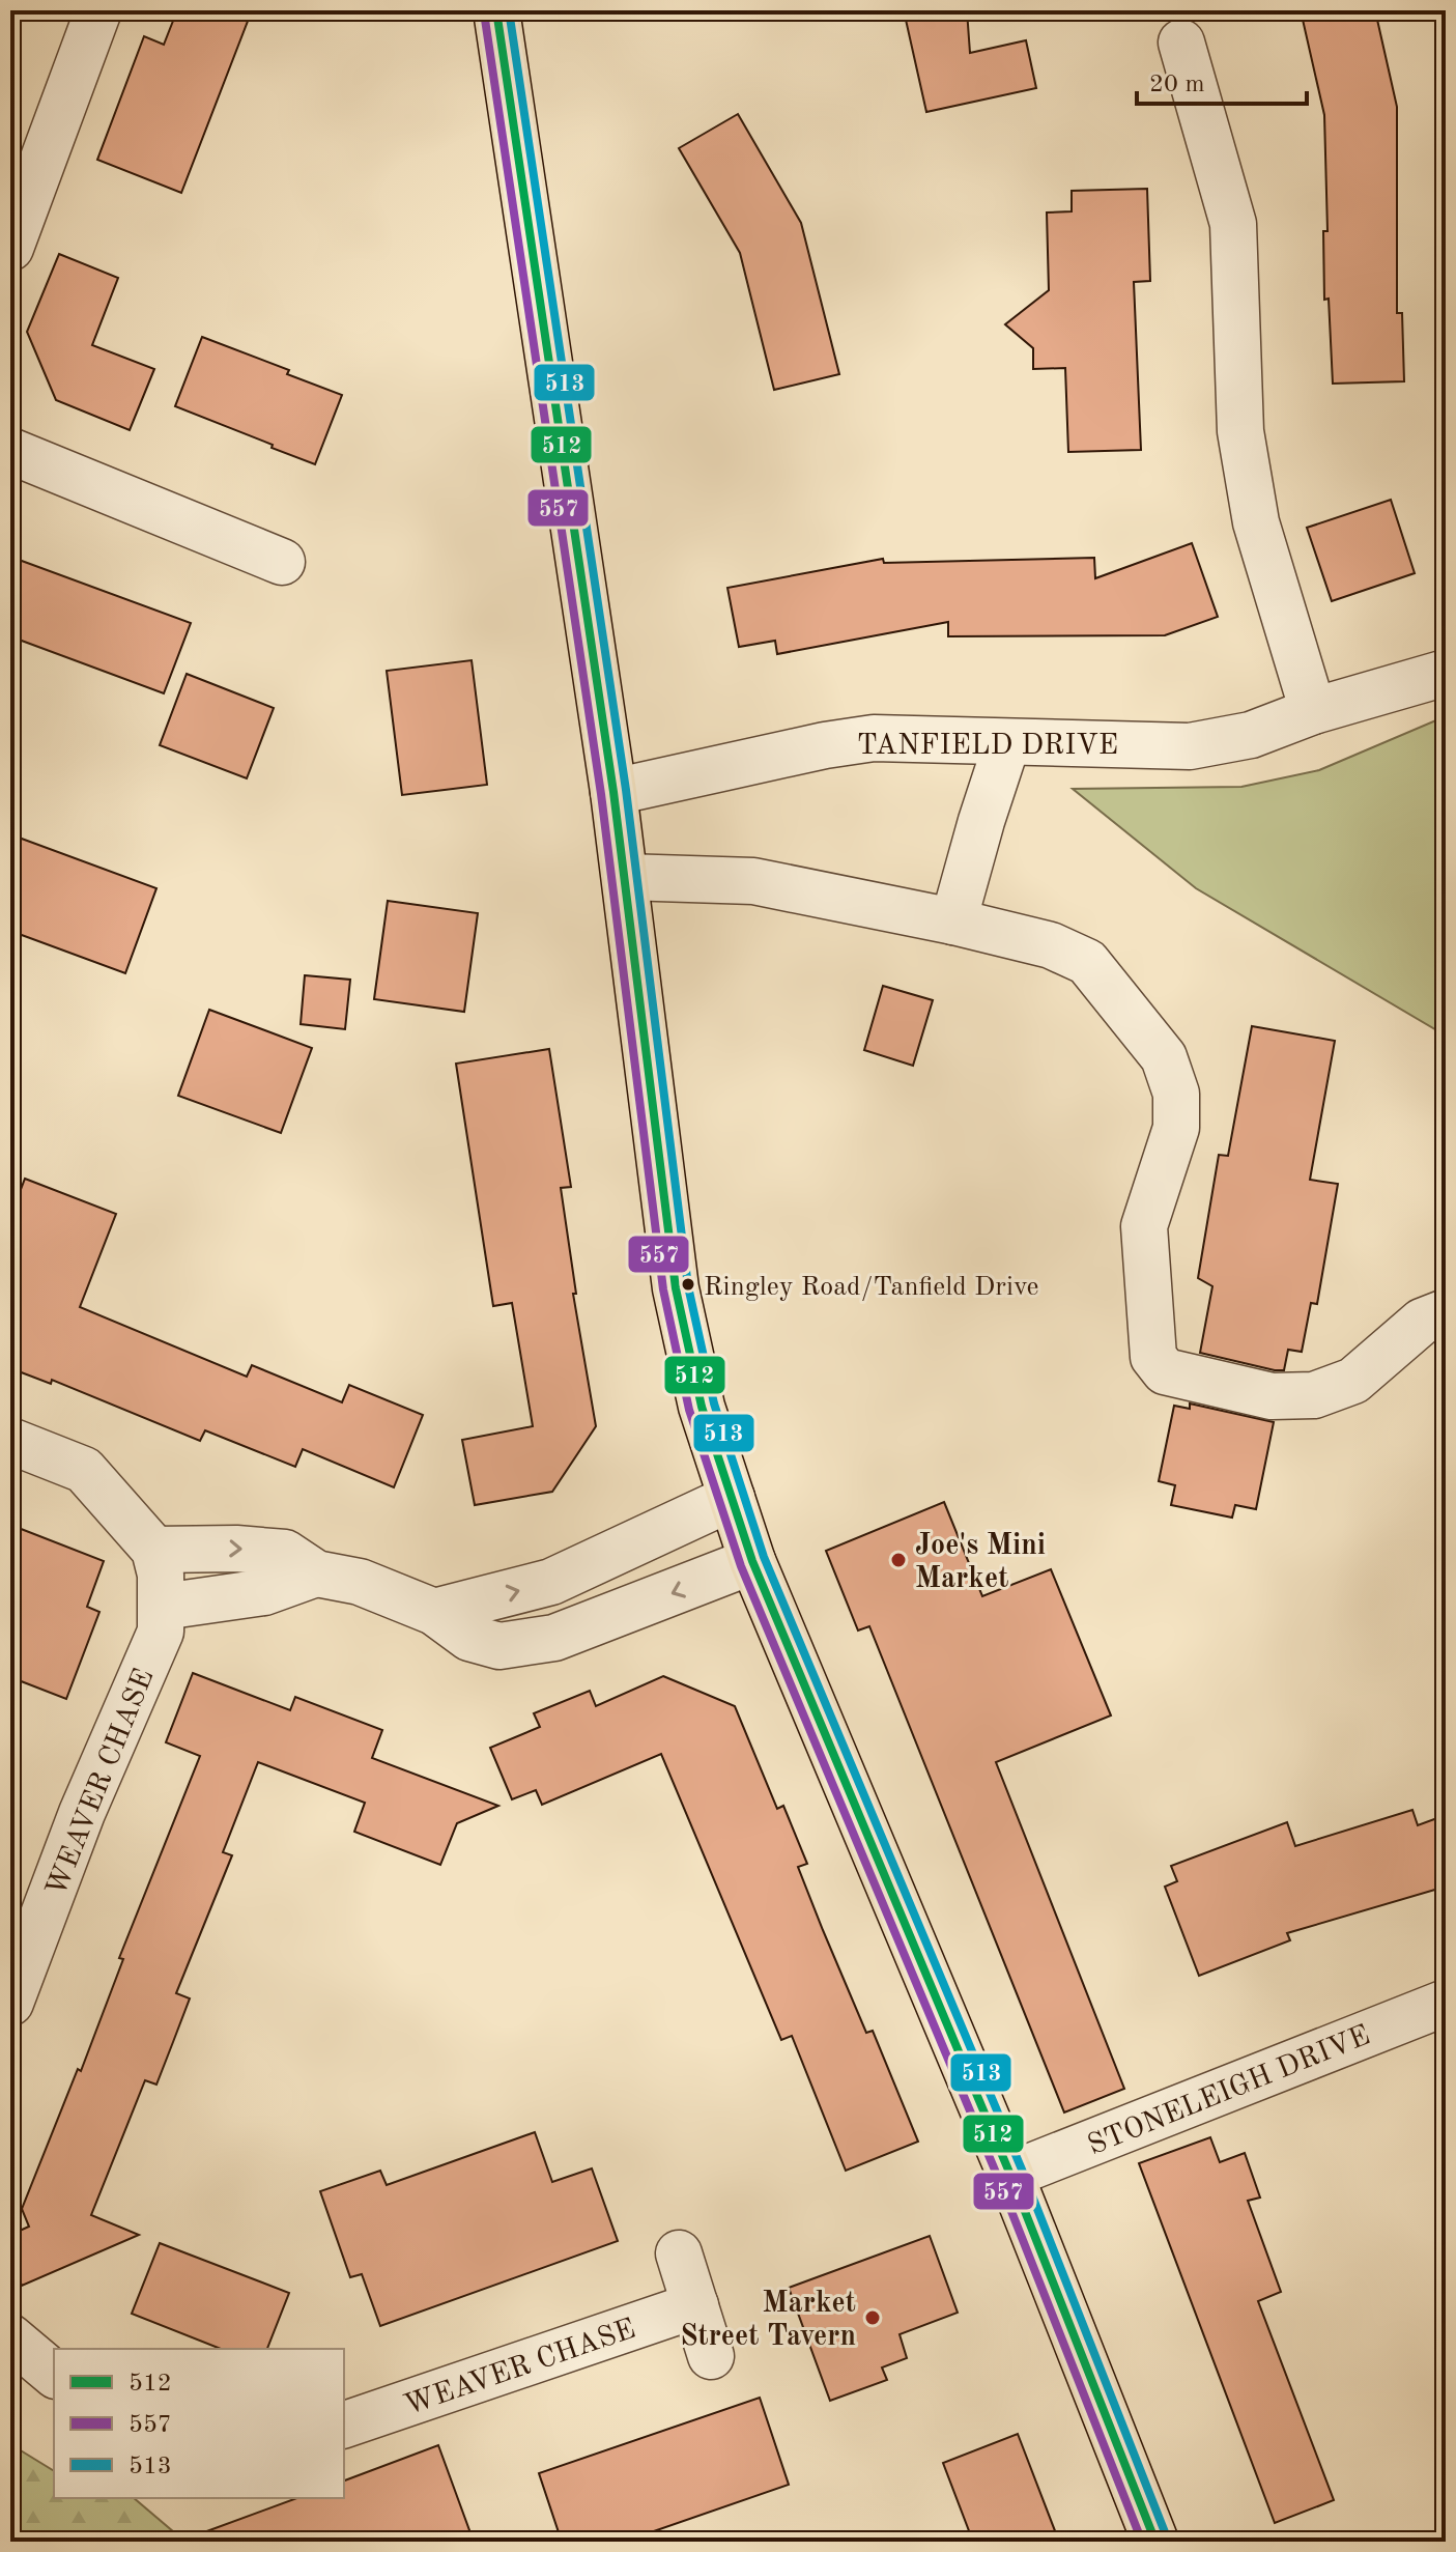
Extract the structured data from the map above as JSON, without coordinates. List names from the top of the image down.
{
  "streets": {
    "street": ["TANFIELD DRIVE", "WEAVER CHASE", "STONELEIGH DRIVE"]
  },
  "places": ["Ringley Road/Tanfield Drive", "Joe's Mini Market", "Market Street Tavern"],
  "lines": ["transit line 512", "transit line 513", "transit line 557"],
  "legend": ["512", "557", "513"],
  "scale_bar": "20 m"
}
